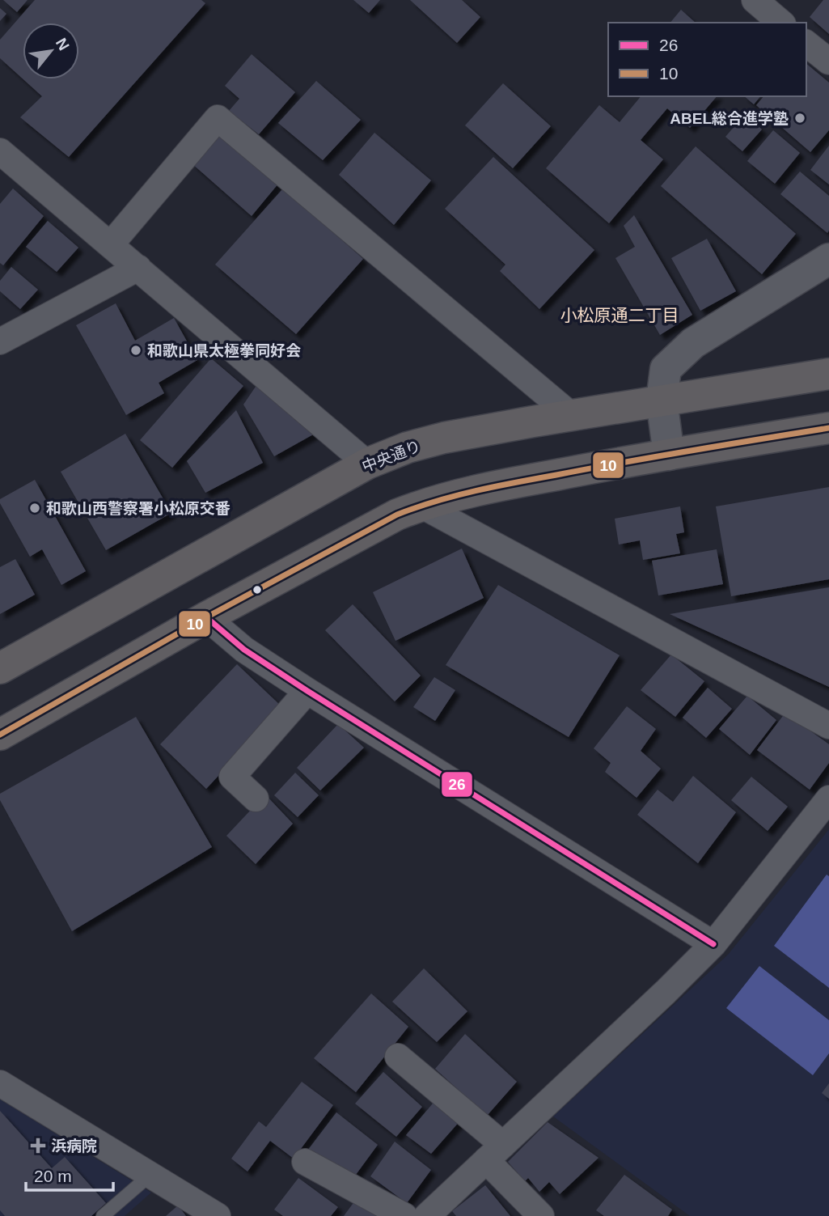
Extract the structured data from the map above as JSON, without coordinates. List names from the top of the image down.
{
  "streets": {
    "highway": ["中央通り"]
  },
  "districts": ["小松原通二丁目"],
  "places": {
    "other": ["ABEL総合進学塾", "和歌山県太極拳同好会", "和歌山西警察署小松原交番"],
    "health": ["浜病院"]
  },
  "lines": ["transit line 10", "transit line 26"],
  "legend": ["26", "10"],
  "scale_bar": "20 m",
  "north": "top right"
}
